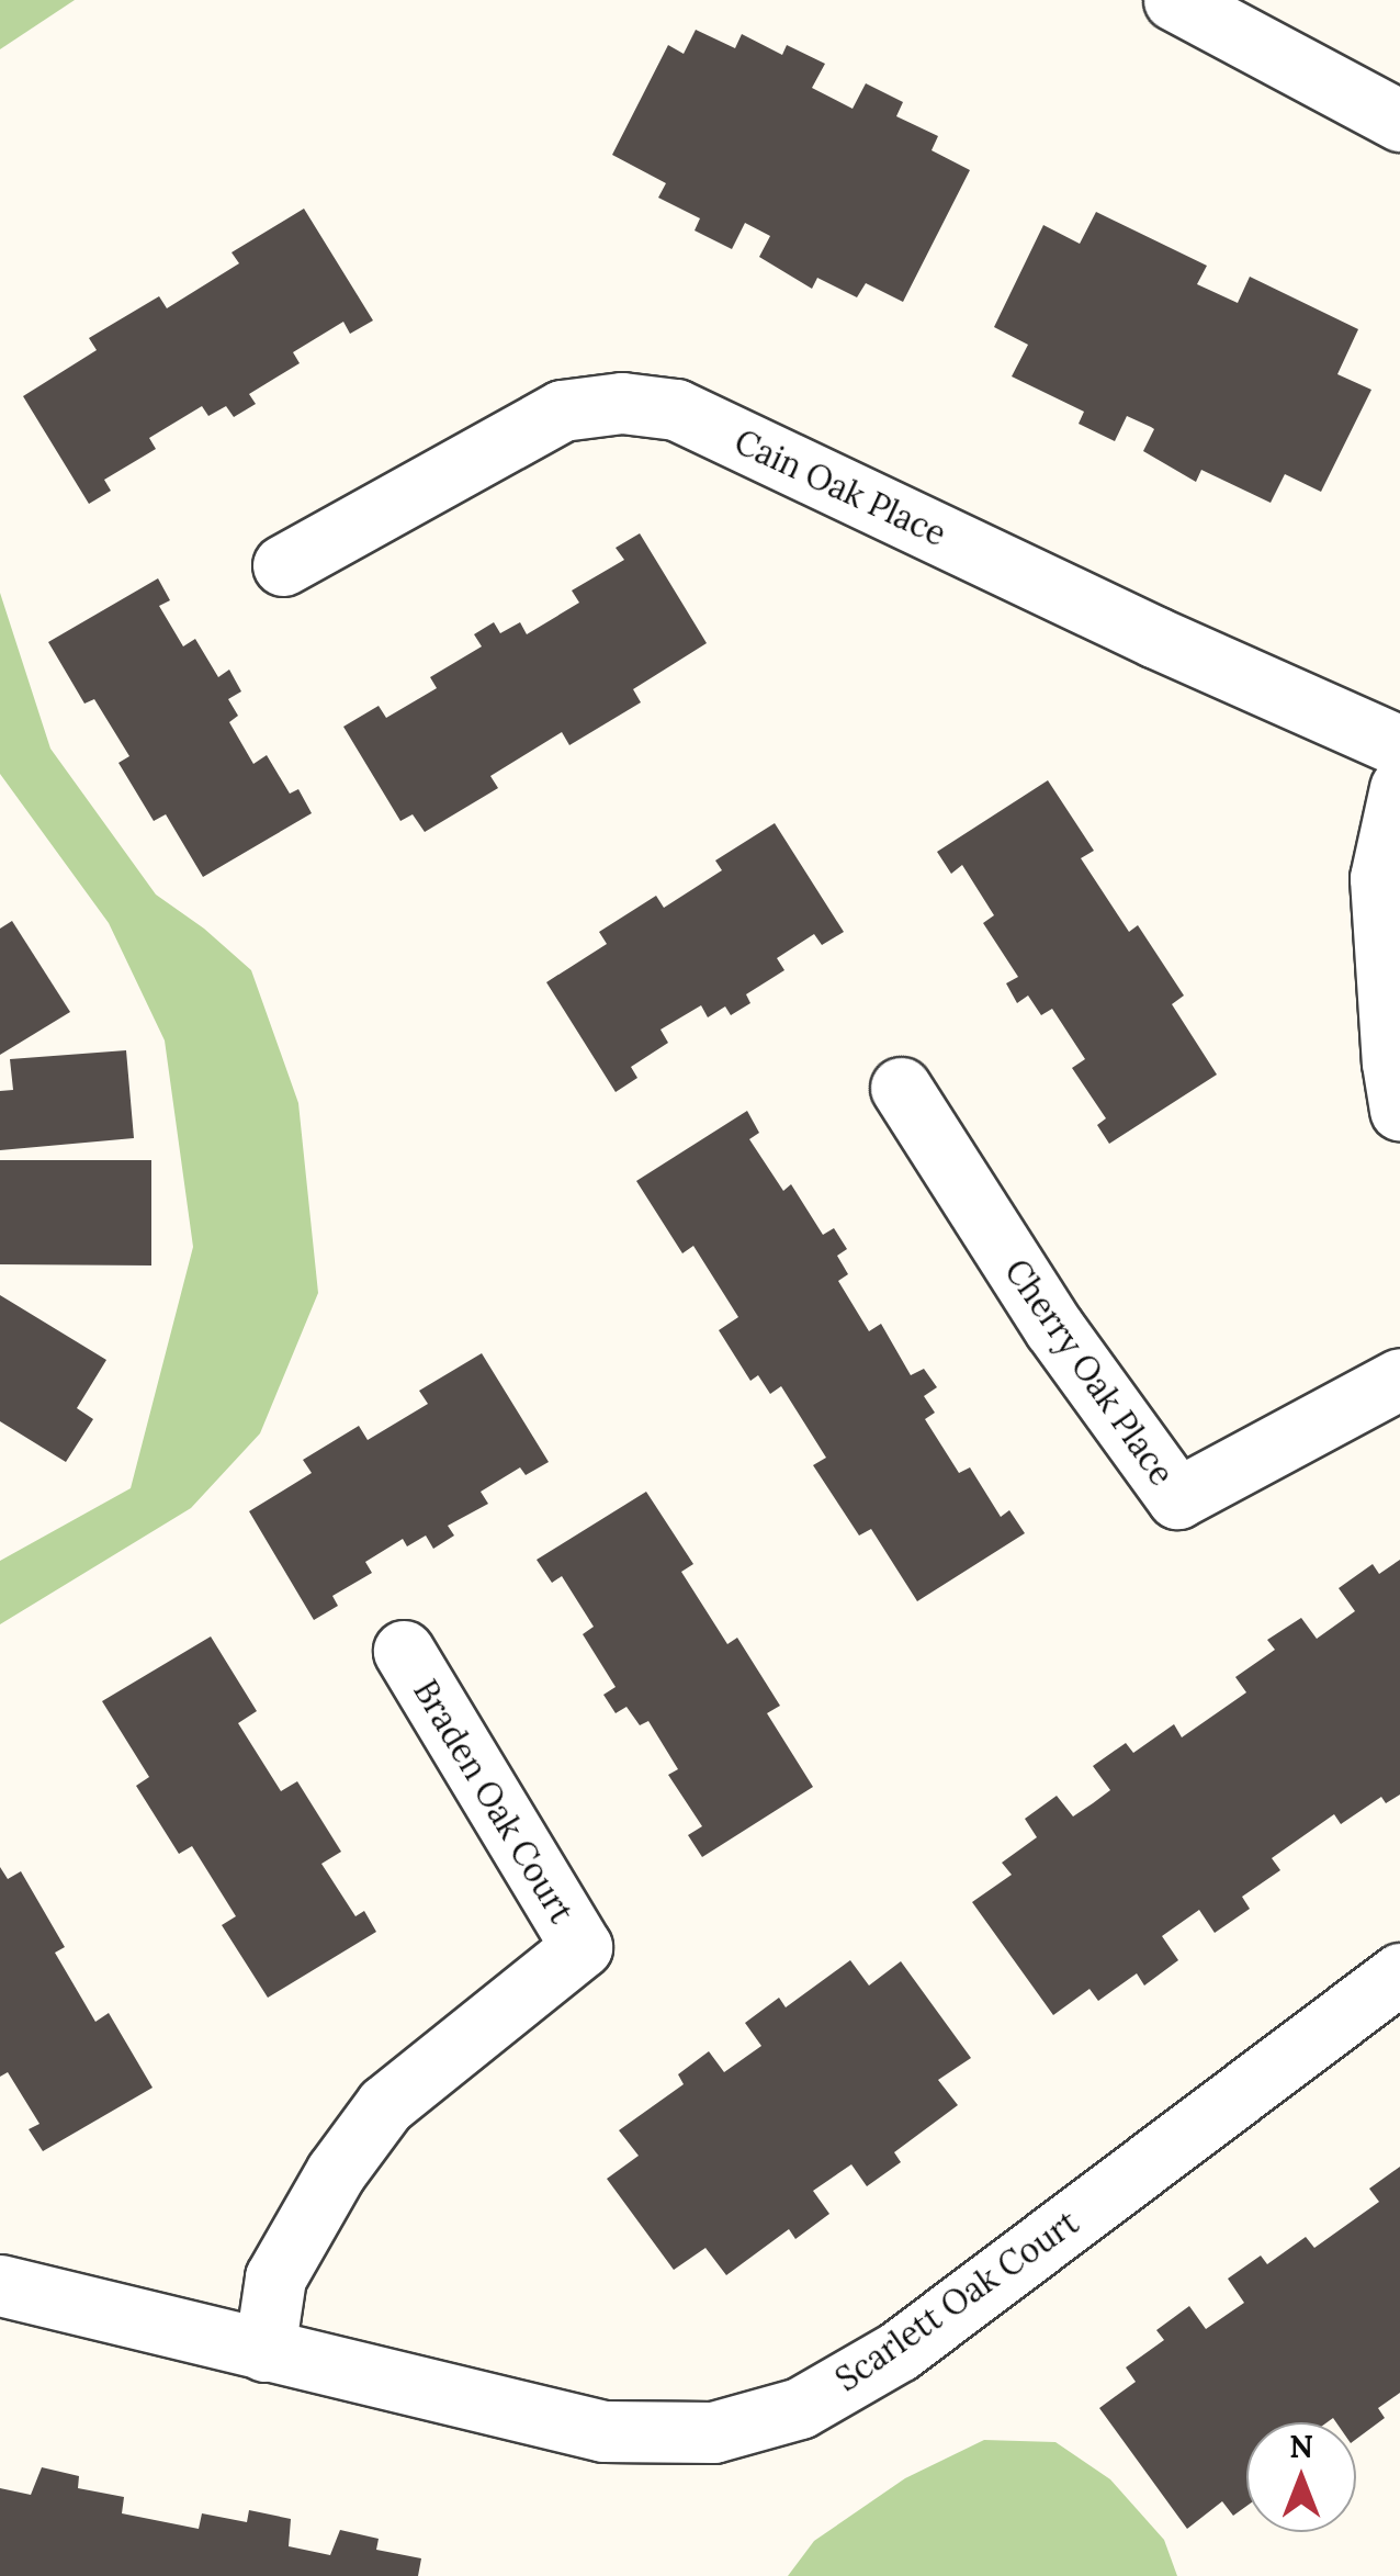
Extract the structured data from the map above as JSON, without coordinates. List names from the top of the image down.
{
  "streets": {
    "street": [
      "Cain Oak Place",
      "Cherry Oak Place",
      "Braden Oak Court",
      "Scarlett Oak Court"
    ]
  },
  "crossings": [
    ["Braden Oak Court", "Scarlett Oak Court"]
  ],
  "north": "top"
}
